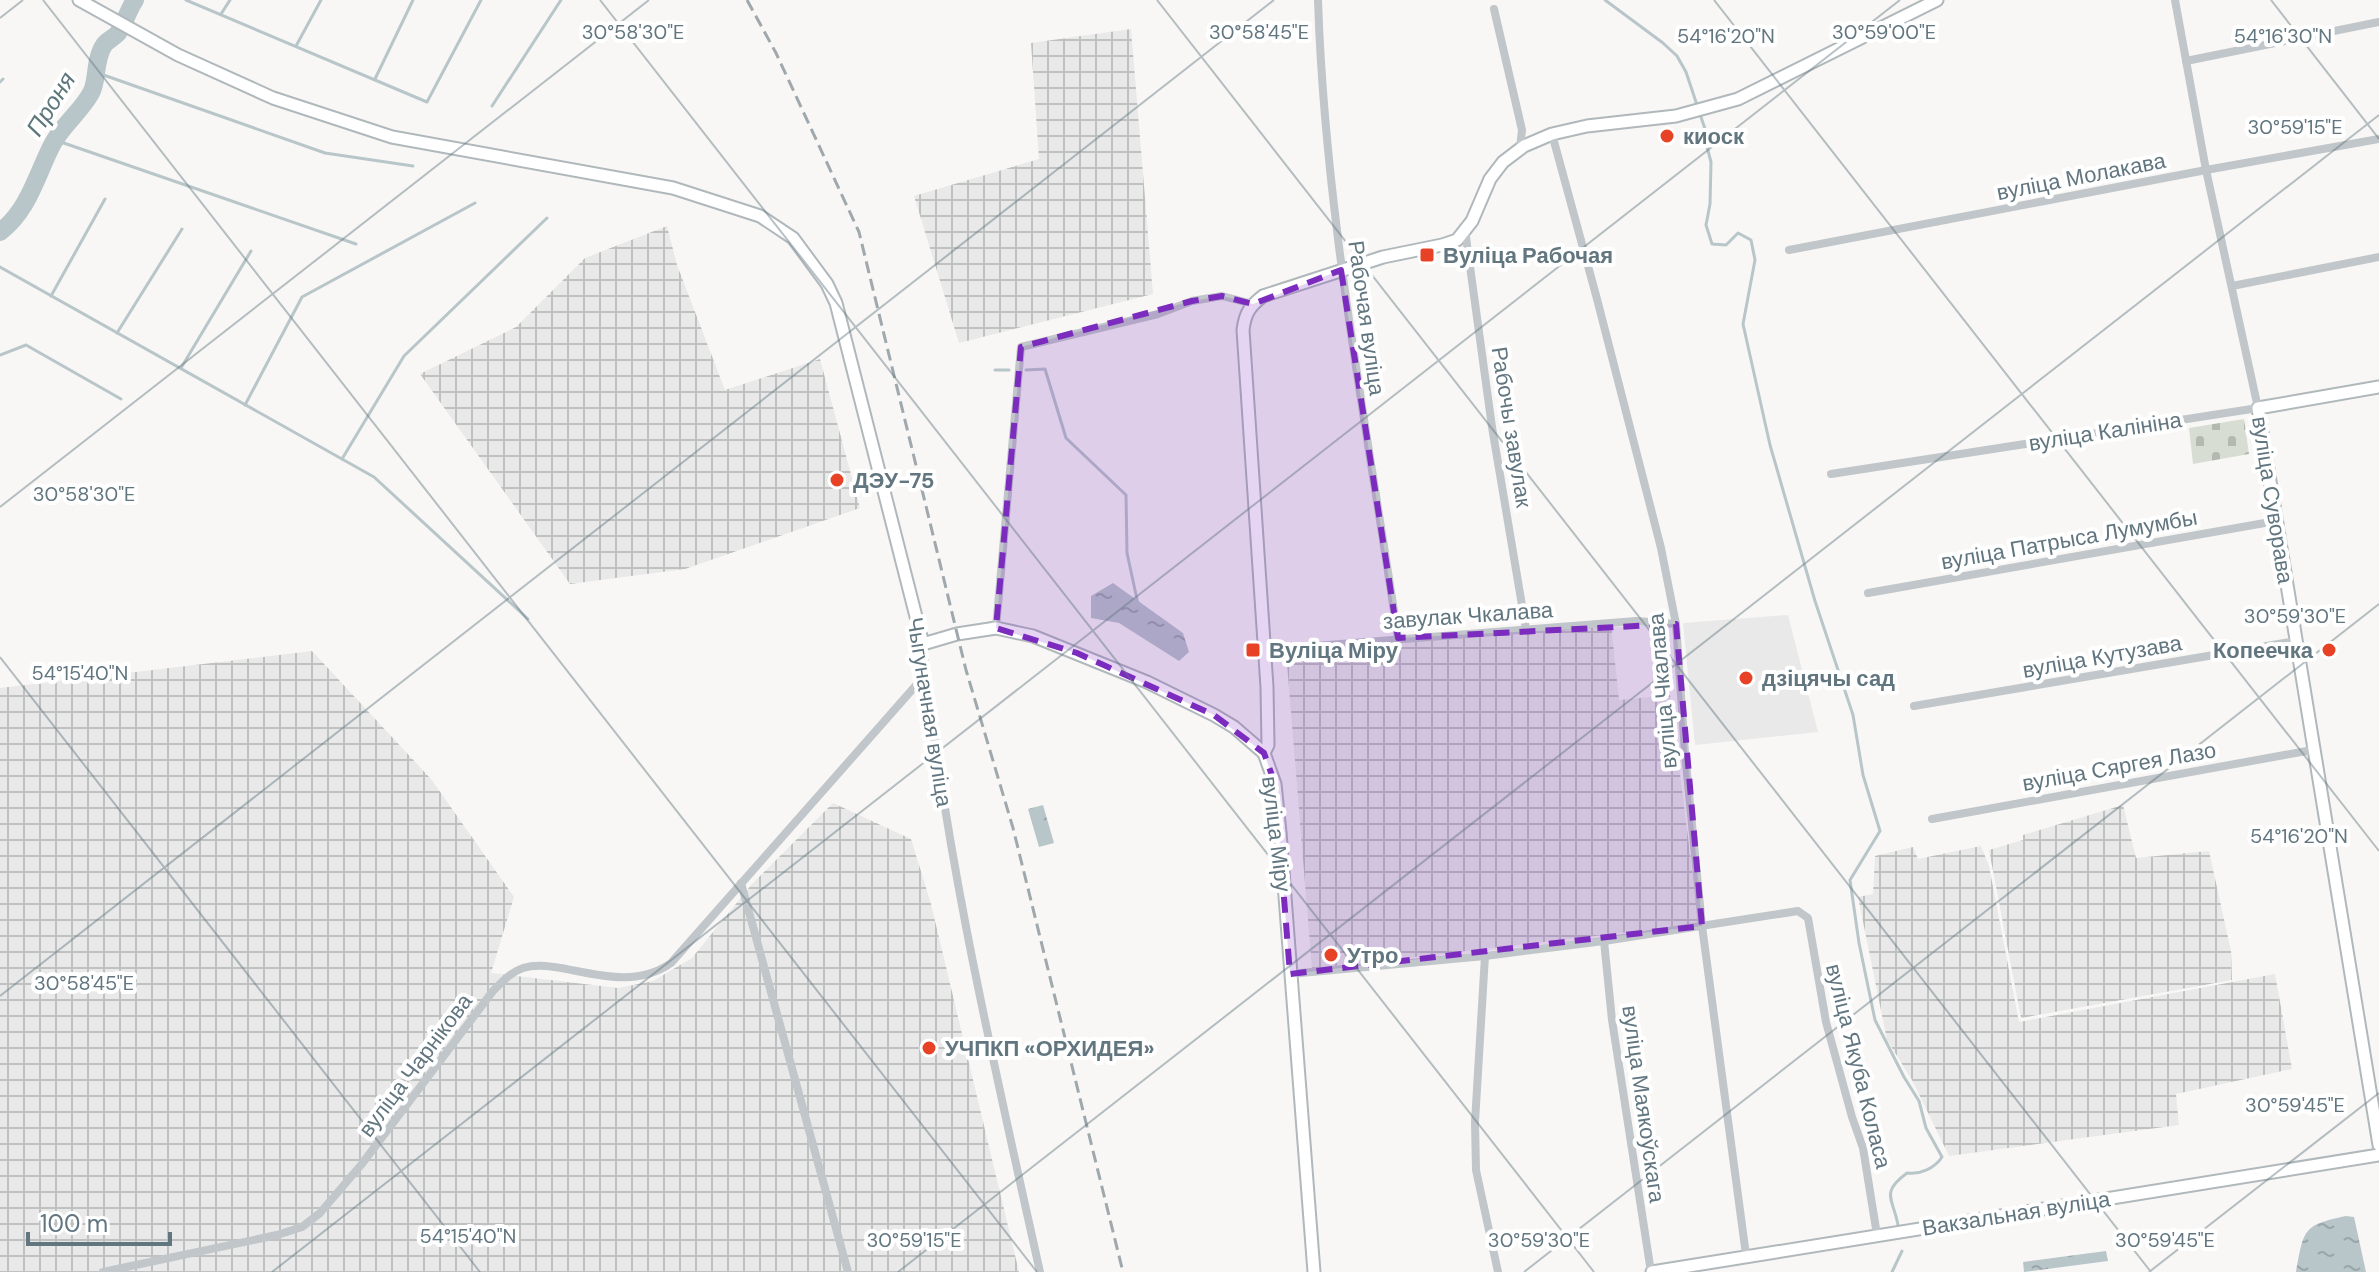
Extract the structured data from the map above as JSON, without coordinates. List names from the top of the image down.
{
  "streets": {
    "street": [
      "вуліца Молакава",
      "Рабочая вуліца",
      "Рабочы завулак",
      "вуліца Калініна",
      "вуліца Суворава",
      "вуліца Патрыса Лумумбы",
      "завулак Чкалава",
      "вуліца Кутузава",
      "вуліца Чкалава",
      "Чыгуначная вуліца",
      "вуліца Сяргея Лазо",
      "вуліца Міру",
      "вуліца Чарнікова",
      "вуліца Якуба Коласа",
      "вуліца Маякоўскага",
      "Вакзальная вуліца"
    ]
  },
  "crossings": [
    ["вуліца Молакава", "вуліца Суворава"],
    ["Рабочая вуліца", "завулак Чкалава"],
    ["Рабочы завулак", "завулак Чкалава"],
    ["вуліца Калініна", "вуліца Суворава"],
    ["вуліца Суворава", "вуліца Патрыса Лумумбы"],
    ["вуліца Суворава", "вуліца Кутузава"],
    ["вуліца Суворава", "вуліца Сяргея Лазо"],
    ["завулак Чкалава", "вуліца Чкалава"],
    ["завулак Чкалава", "вуліца Міру"],
    ["вуліца Чкалава", "вуліца Якуба Коласа"],
    ["вуліца Чкалава", "Вакзальная вуліца"],
    ["Чыгуначная вуліца", "вуліца Чарнікова"],
    ["вуліца Міру", "вуліца Якуба Коласа"],
    ["вуліца Якуба Коласа", "вуліца Маякоўскага"],
    ["вуліца Якуба Коласа", "Вакзальная вуліца"],
    ["вуліца Маякоўскага", "Вакзальная вуліца"]
  ],
  "water": ["Проня"],
  "places": {
    "other": [
      "киоск",
      "ДЭУ-75",
      "Копеечка",
      "дзіцячы сад",
      "Утро",
      "УЧПКП «ОРХИДЕЯ»"
    ],
    "transit": ["Вуліца Рабочая", "Вуліца Міру"]
  },
  "scale_bar": "100 m",
  "coordinates": [
    "30°58'30\"E",
    "30°58'45\"E",
    "30°59'00\"E",
    "54°16'20\"N",
    "54°16'30\"N",
    "30°59'15\"E",
    "30°59'30\"E",
    "54°15'40\"N",
    "30°59'45\"E"
  ]
}
